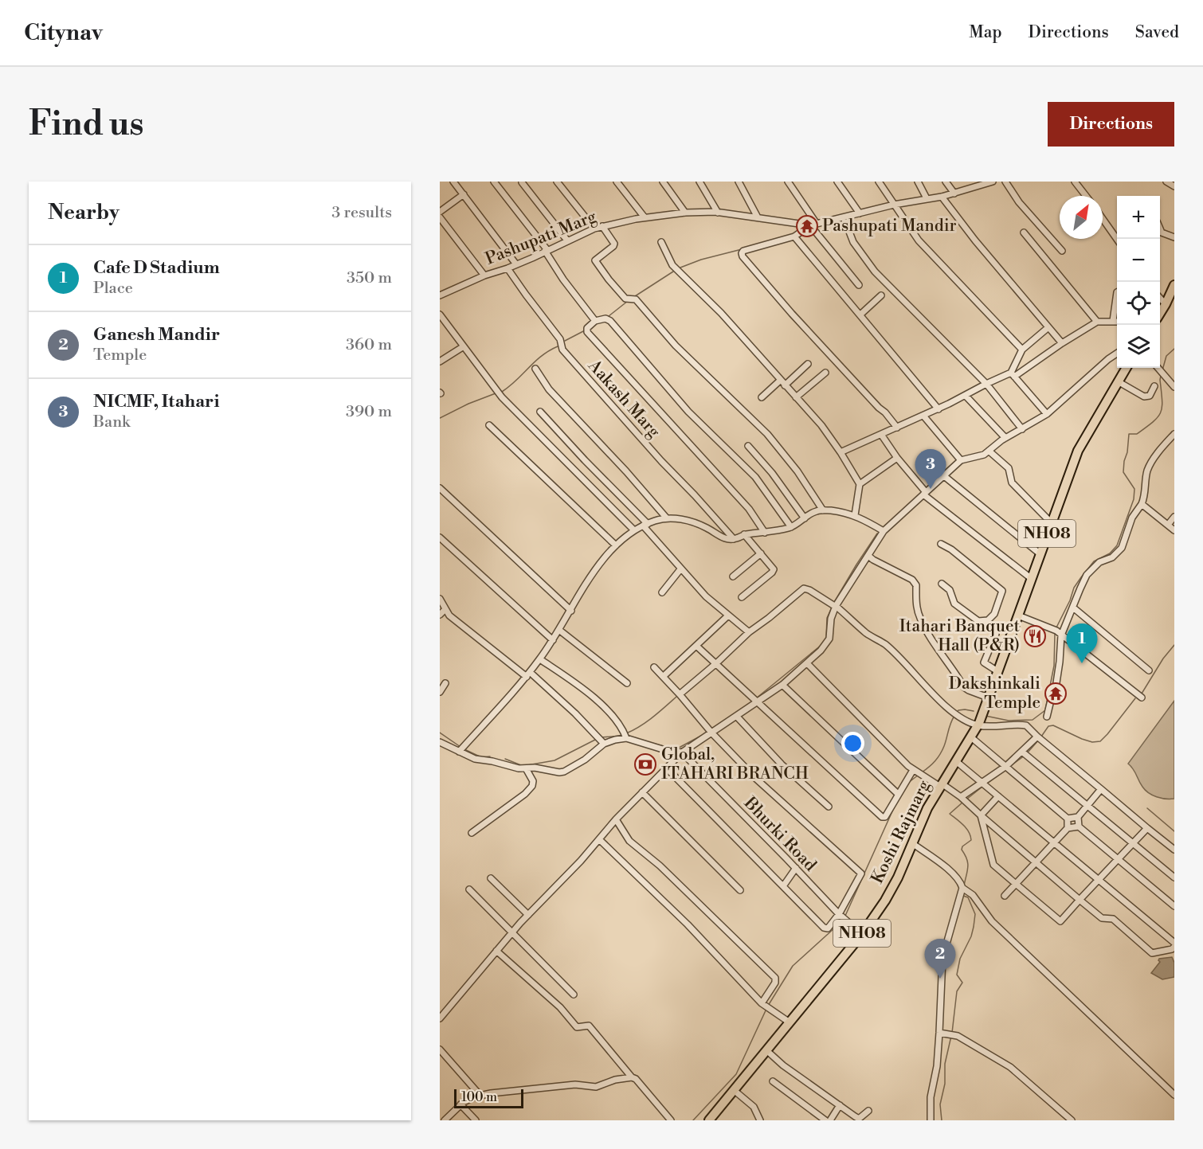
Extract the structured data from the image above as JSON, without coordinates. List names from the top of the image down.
{
  "streets": {
    "main road": ["NH08", "Koshi Rajmarg"],
    "street": ["Pashupati Marg", "Aakash Marg", "Bhurki Road"]
  },
  "crossings": [
    ["Pashupati Marg", "Aakash Marg"],
    ["Koshi Rajmarg", "Bhurki Road"]
  ],
  "places": {
    "temple": ["Pashupati Mandir", "Dakshinkali Temple"],
    "restaurant": ["Itahari Banquet Hall (P&R)"],
    "bank": ["Global, ITAHARI BRANCH"]
  },
  "scale_bar": "100 m",
  "north": "top right",
  "page": {
    "header": "Citynav",
    "nav": ["Map", "Directions", "Saved"],
    "buttons": "Directions",
    "title": "Find us",
    "heading": ["Nearby", "3 results"],
    "map_buttons": ["+", "−"],
    "list": [
      {
        "mark": "1",
        "name": "Cafe D Stadium",
        "note": "Place",
        "value": "350 m"
      },
      {
        "mark": "2",
        "name": "Ganesh Mandir",
        "note": "Temple",
        "value": "360 m"
      },
      {
        "mark": "3",
        "name": "NICMF, Itahari",
        "note": "Bank",
        "value": "390 m"
      }
    ],
    "pins": ["3", "1", "2"],
    "scale": "100 m"
  }
}
